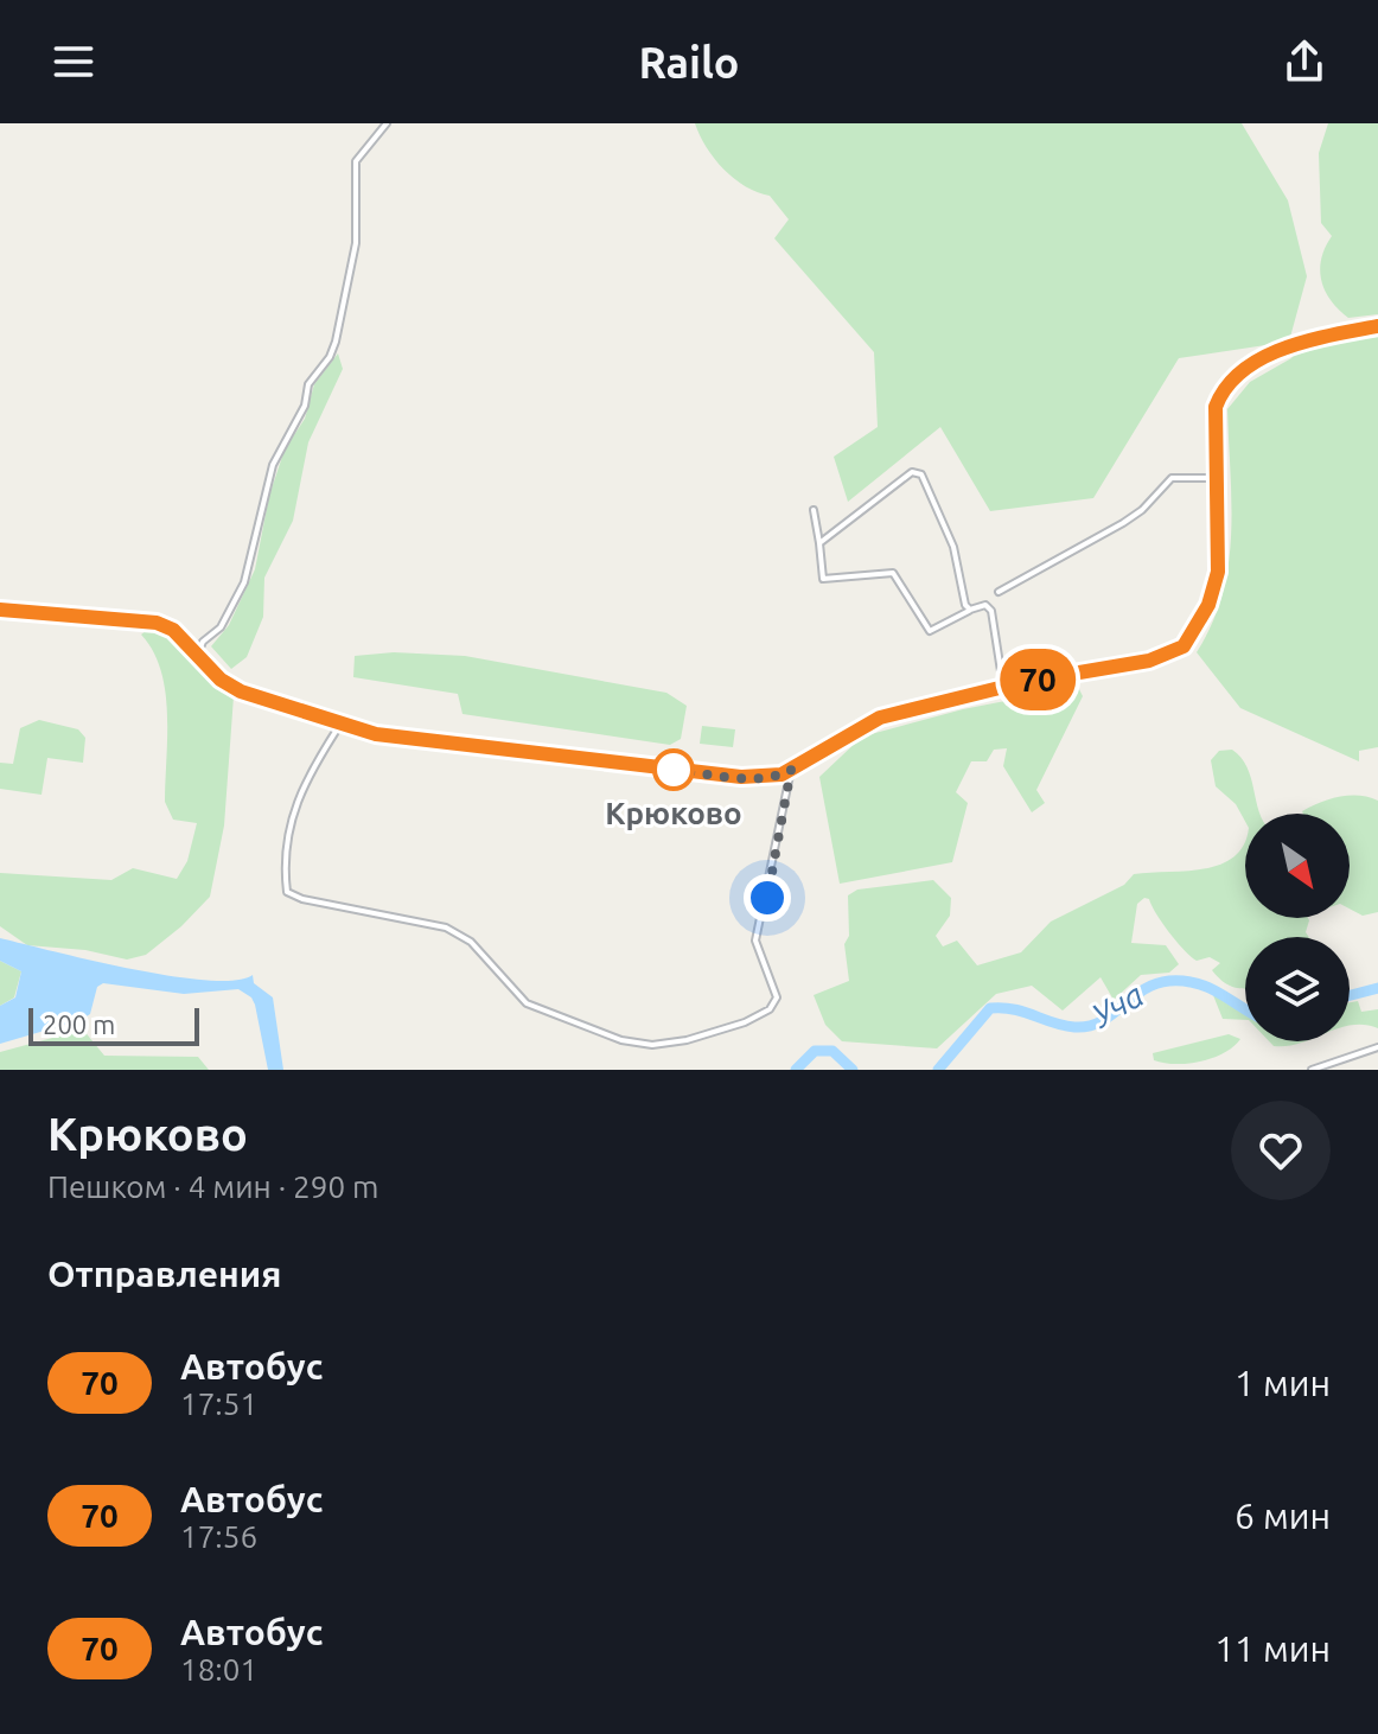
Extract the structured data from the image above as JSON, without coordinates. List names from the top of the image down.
{
  "water": ["Уча"],
  "places": ["Крюково"],
  "lines": ["bus line 70"],
  "scale_bar": "200 m",
  "north": "bottom right",
  "page": {
    "header": "Railo",
    "on_map": "70",
    "scale": "200 m",
    "heading": [
      ["Крюково", "Пешком · 4 мин · 290 m"],
      "Отправления"
    ],
    "list": [
      {
        "mark": "70",
        "name": "Автобус",
        "note": "17:51",
        "value": "1 мин"
      },
      {
        "mark": "70",
        "name": "Автобус",
        "note": "17:56",
        "value": "6 мин"
      },
      {
        "mark": "70",
        "name": "Автобус",
        "note": "18:01",
        "value": "11 мин"
      }
    ]
  }
}
